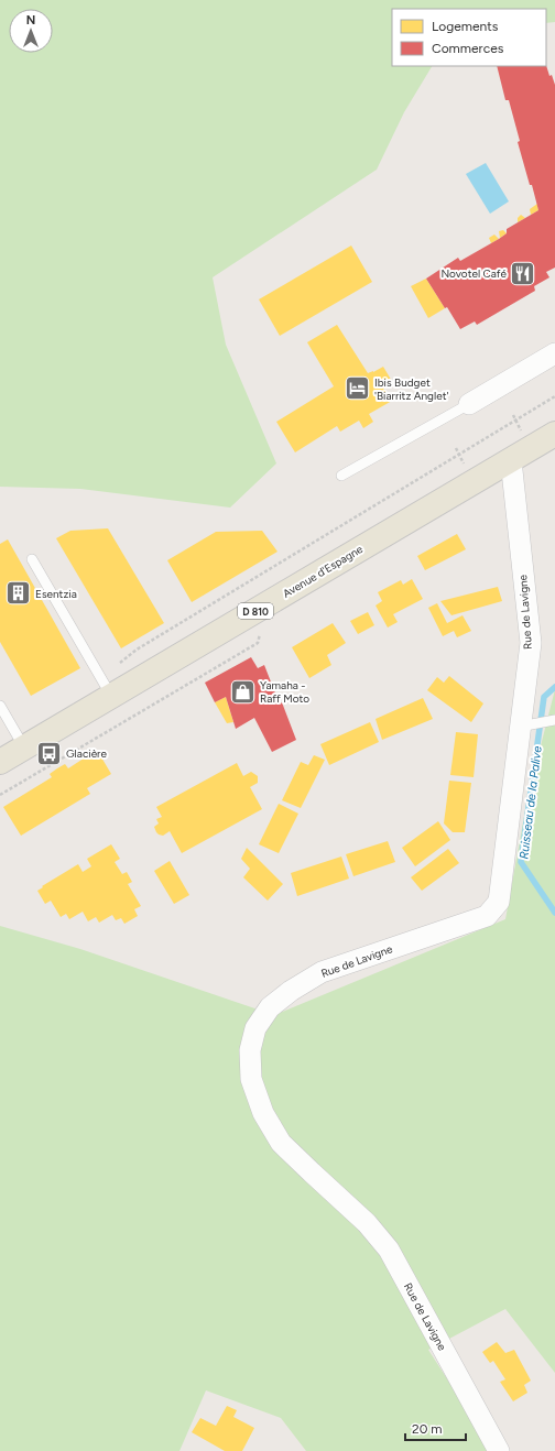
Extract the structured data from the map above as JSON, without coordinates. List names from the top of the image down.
{
  "streets": {
    "main road": ["Avenue d'Espagne", "D 810"],
    "street": ["Rue de Lavigne"]
  },
  "crossings": [
    ["Avenue d'Espagne", "Rue de Lavigne"]
  ],
  "water": ["Ruisseau de la Palive"],
  "places": {
    "restaurant": ["Novotel Café"],
    "hotel": ["Ibis Budget 'Biarritz Anglet'"],
    "building": ["Esentzia"],
    "shop": ["Yamaha - Raff Moto"],
    "bus stop": ["Glacière"]
  },
  "legend": ["Logements", "Commerces"],
  "scale_bar": "20 m",
  "north": "top"
}
